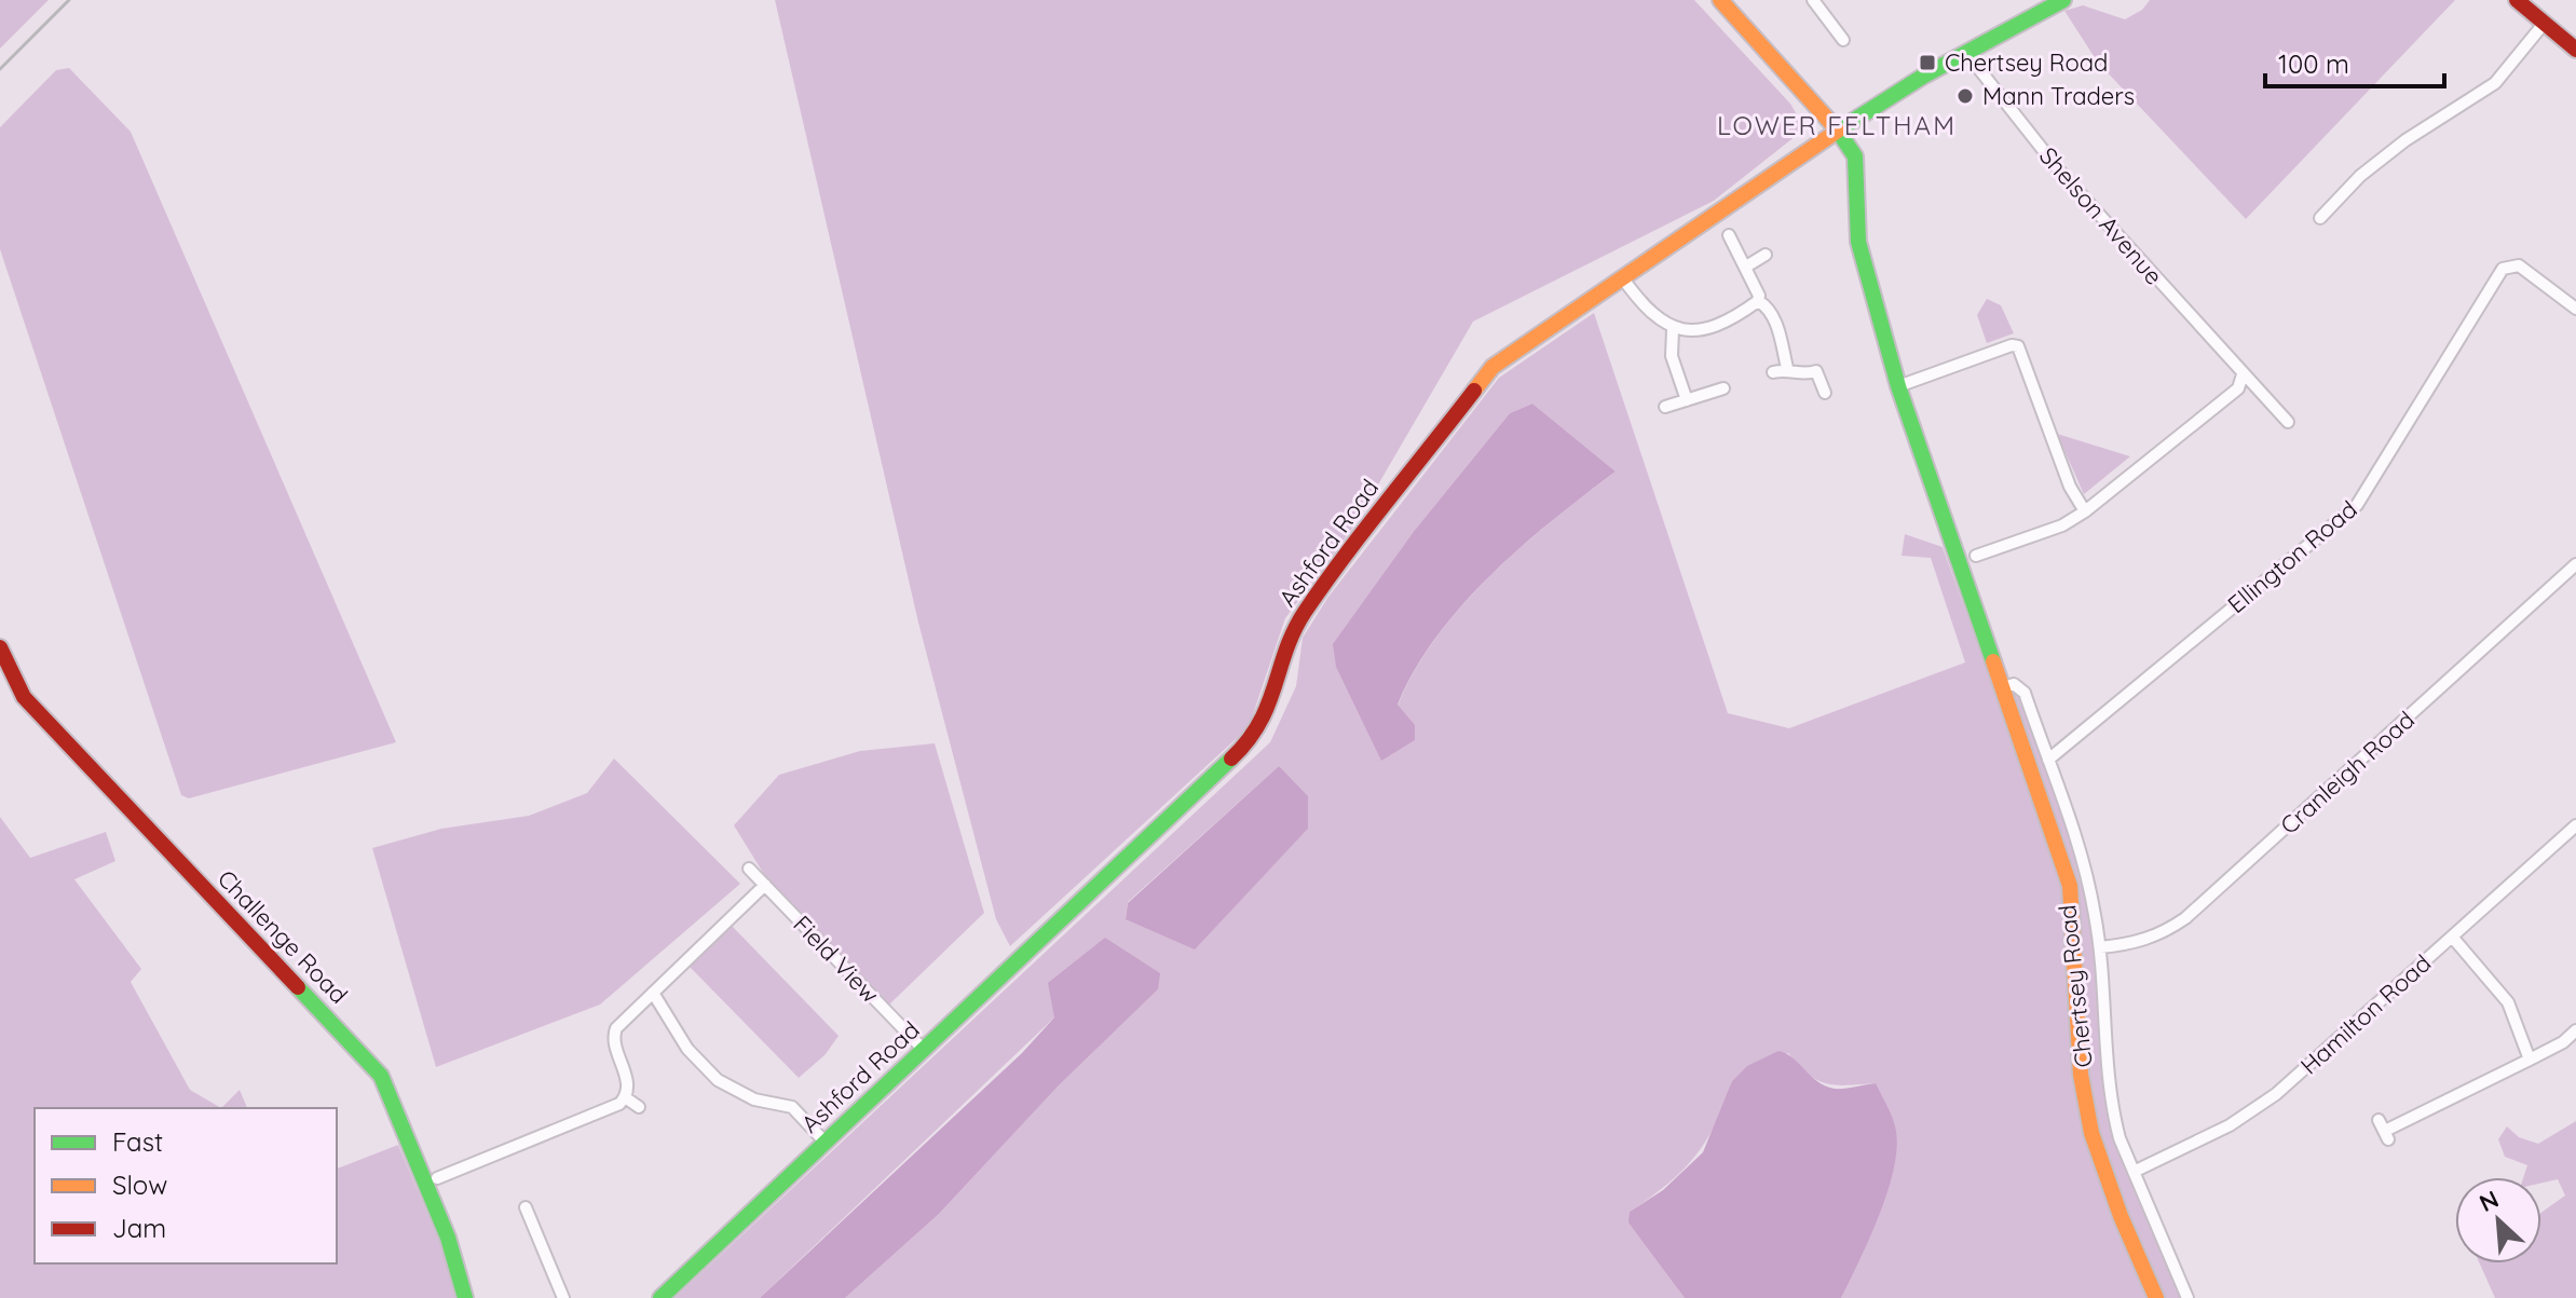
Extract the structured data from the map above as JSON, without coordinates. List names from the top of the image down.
{
  "streets": {
    "main road": ["Ashford Road", "Challenge Road", "Chertsey Road"],
    "street": [
      "Shelson Avenue",
      "Ellington Road",
      "Cranleigh Road",
      "Field View",
      "Hamilton Road"
    ]
  },
  "crossings": [
    ["Shelson Avenue", "Ashford Road"],
    ["Ashford Road", "Field View"],
    ["Ashford Road", "Chertsey Road"],
    ["Ellington Road", "Chertsey Road"],
    ["Cranleigh Road", "Chertsey Road"],
    ["Chertsey Road", "Hamilton Road"]
  ],
  "districts": ["LOWER FELTHAM"],
  "places": {
    "transit": ["Chertsey Road"],
    "other": ["Mann Traders"]
  },
  "legend": ["Fast", "Slow", "Jam"],
  "scale_bar": "100 m",
  "north": "top left"
}
